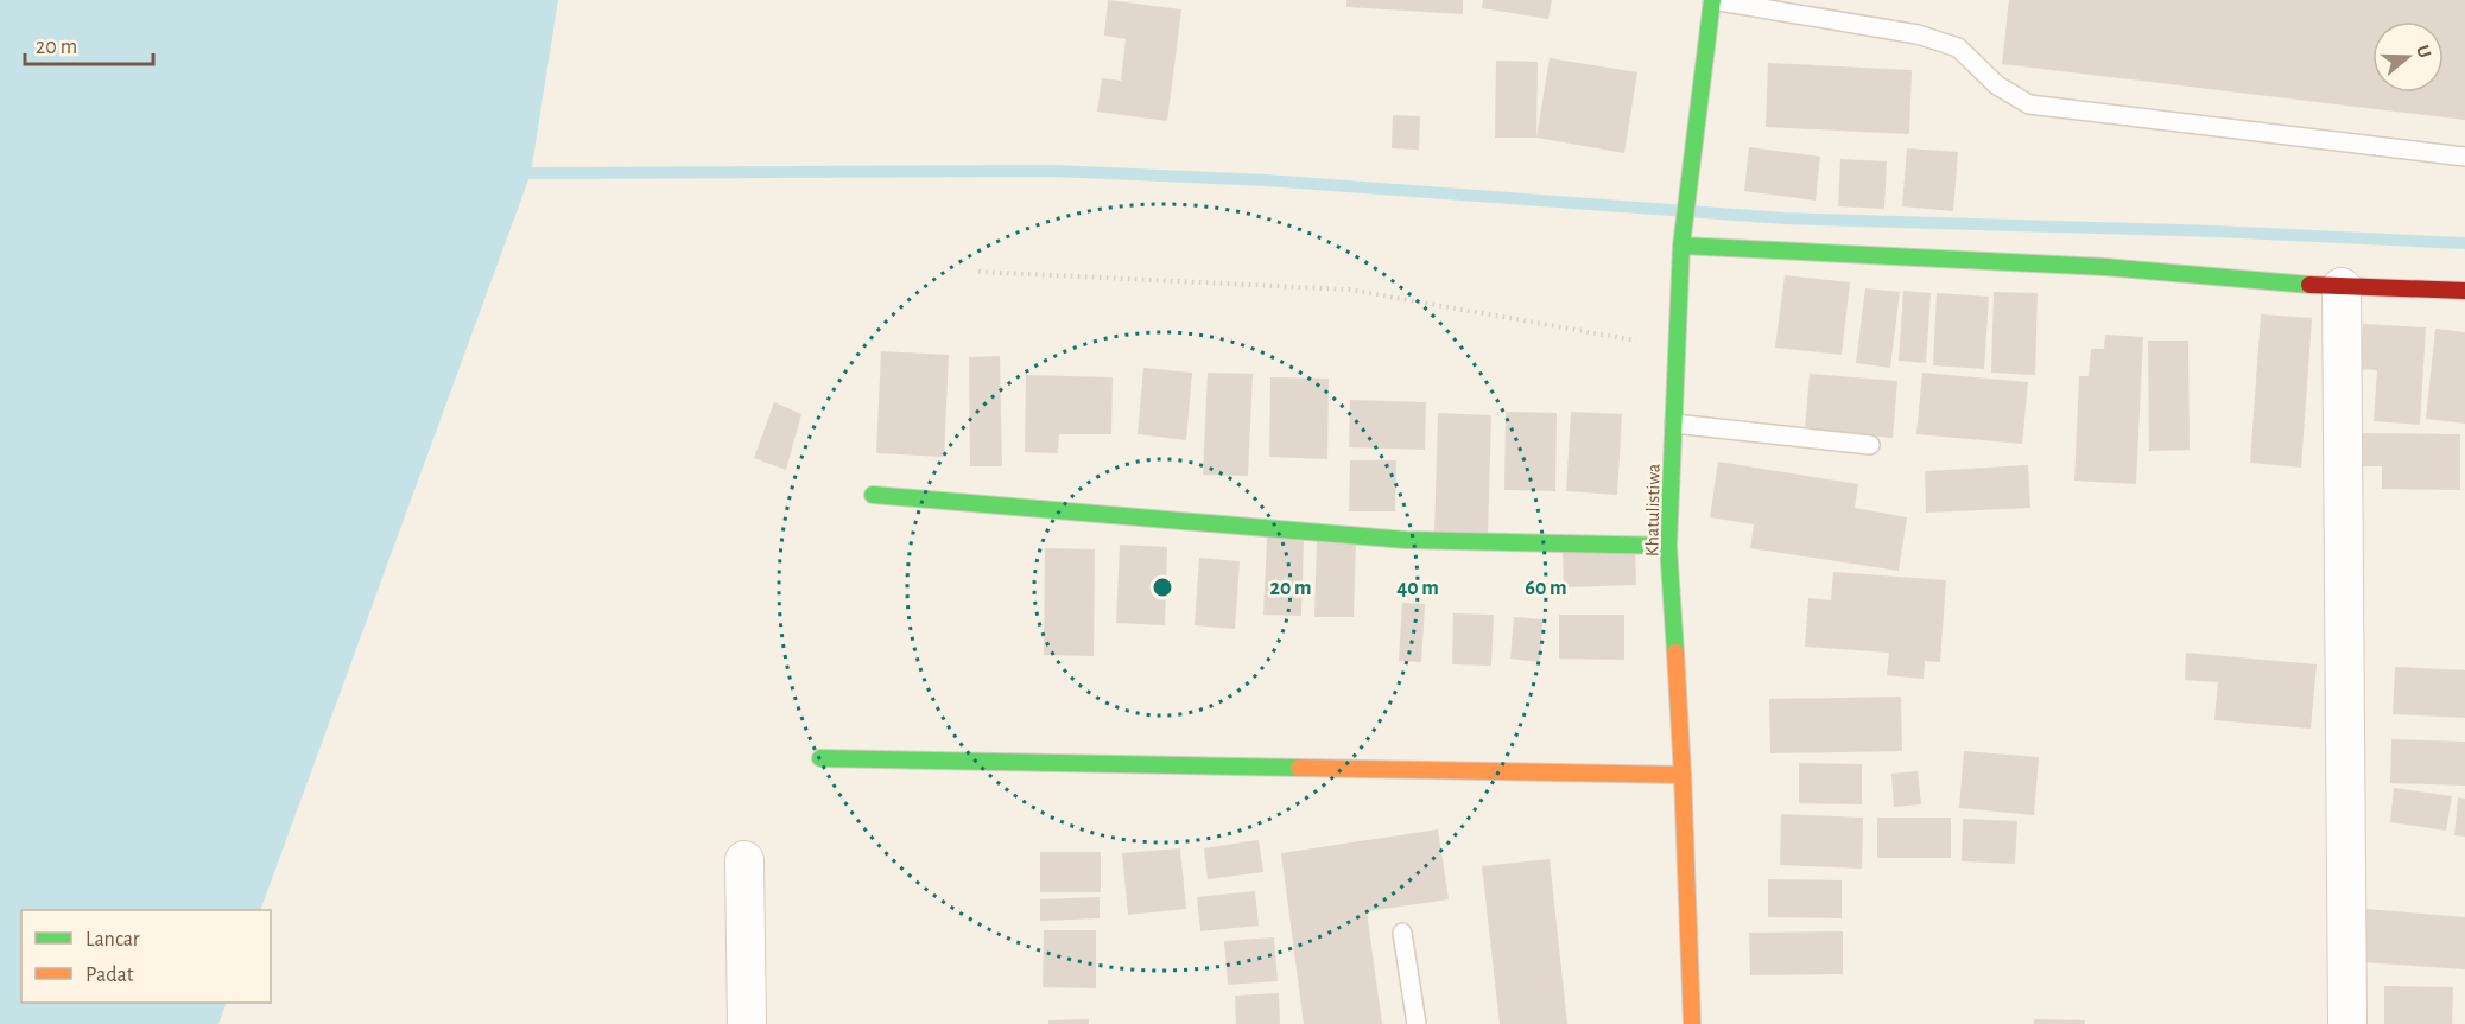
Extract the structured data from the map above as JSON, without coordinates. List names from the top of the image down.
{
  "streets": {
    "main road": ["Khatulistiwa"]
  },
  "legend": ["Lancar", "Padat"],
  "scale_bar": "20 m",
  "north": "right",
  "rings": ["20 m", "40 m", "60 m"]
}
